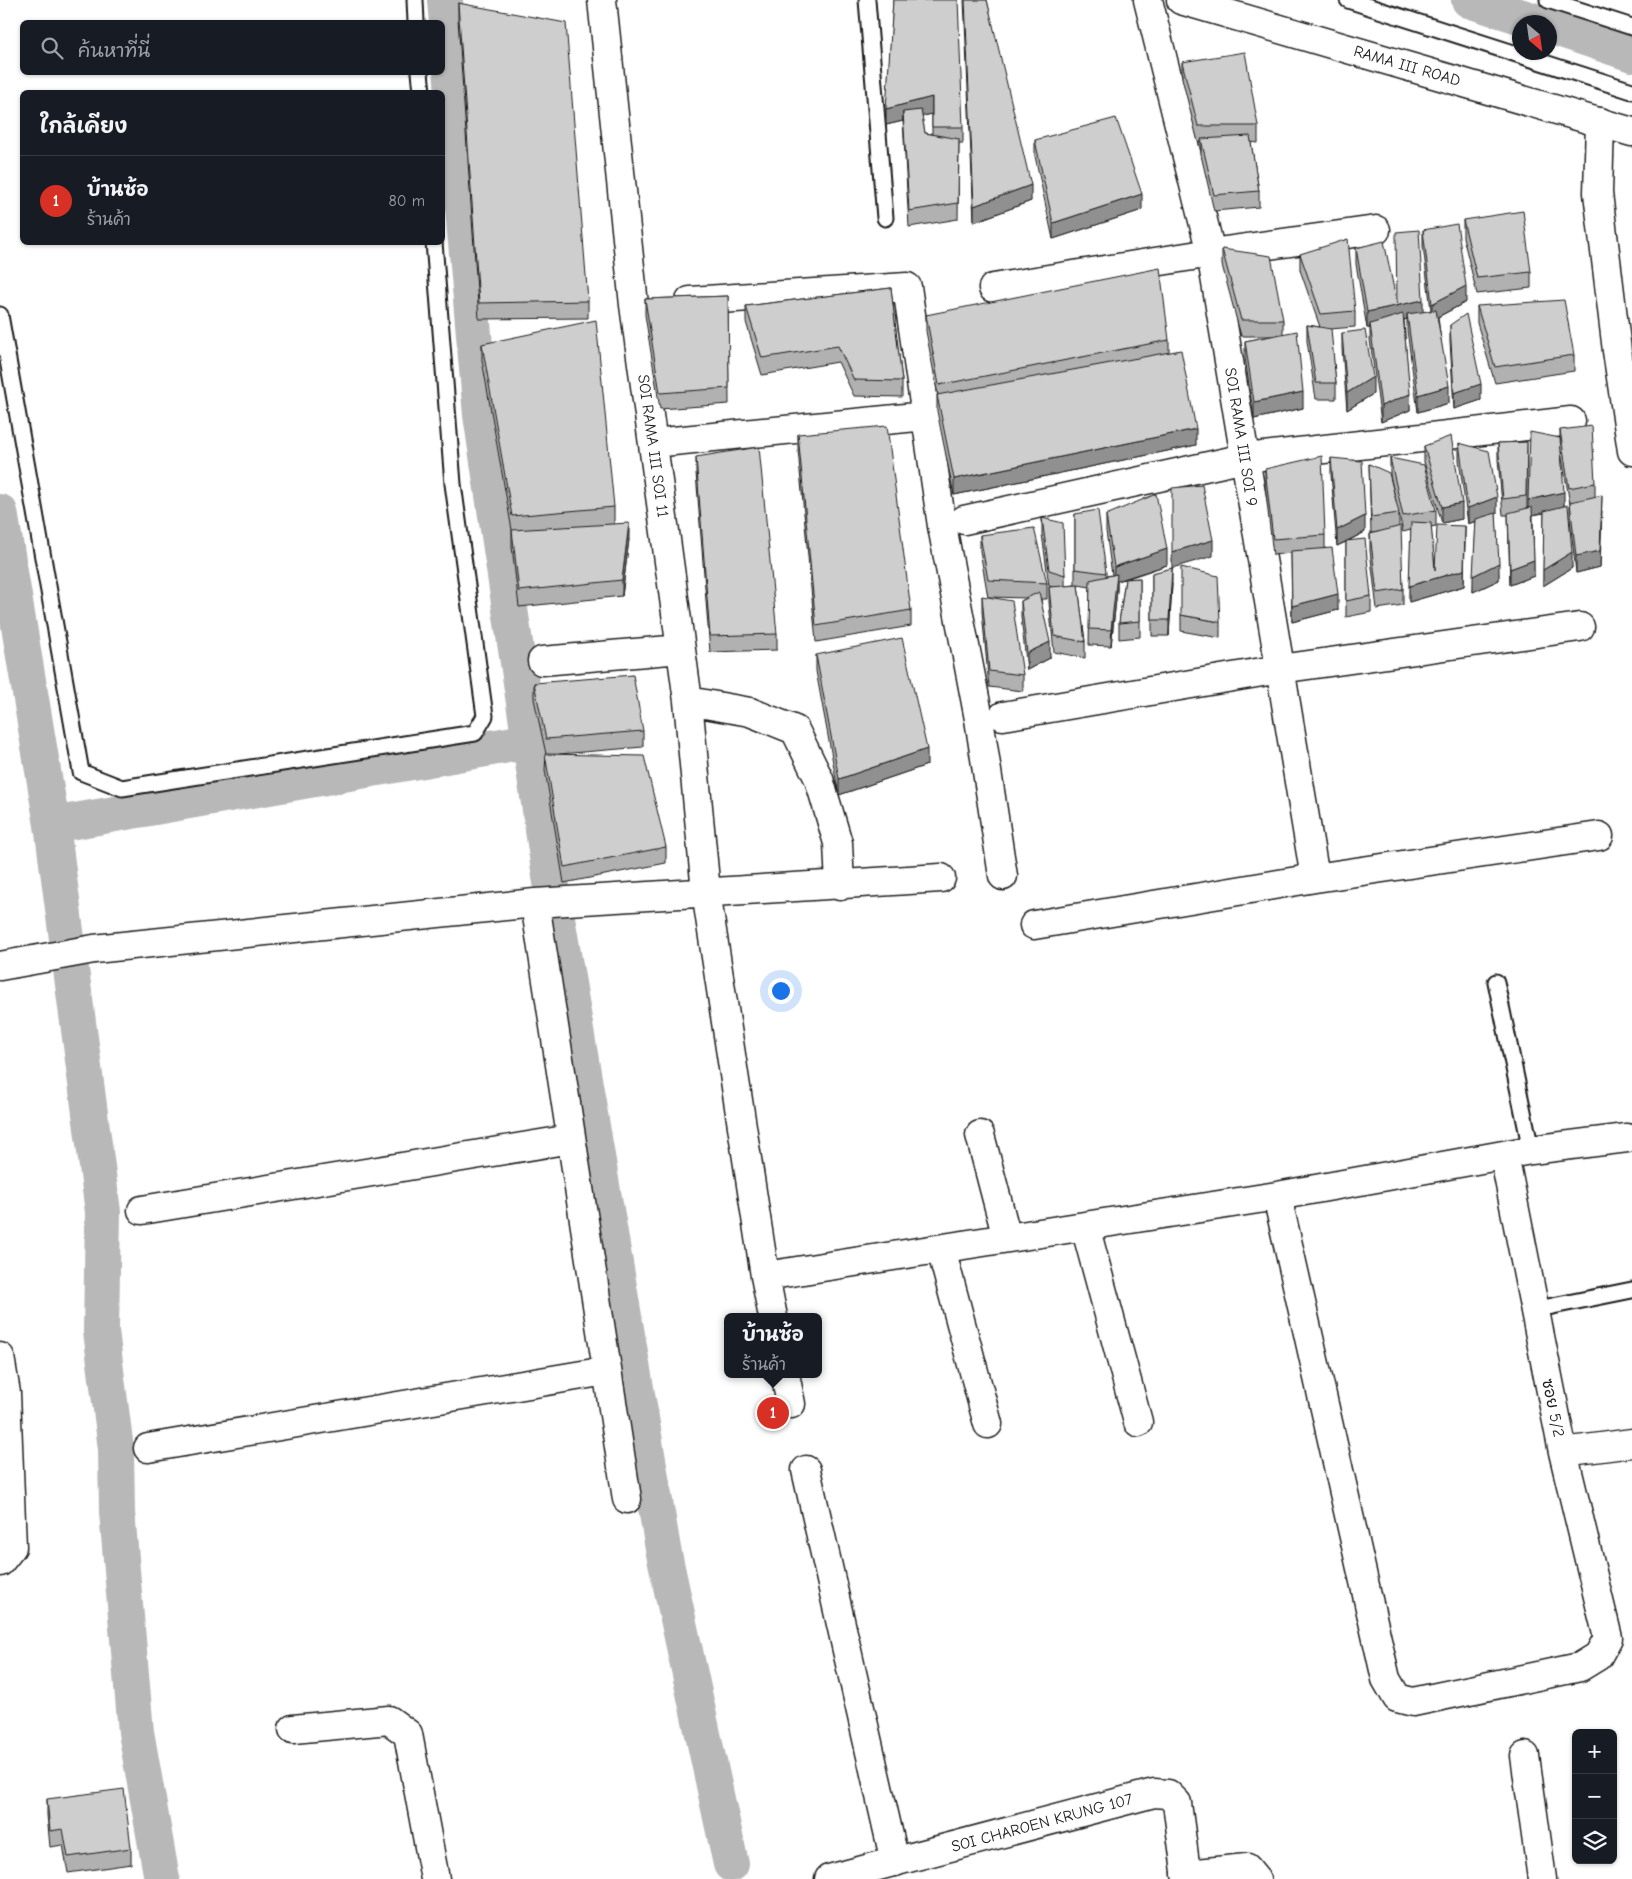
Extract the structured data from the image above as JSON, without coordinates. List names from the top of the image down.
{
  "streets": {
    "street": [
      "RAMA III ROAD",
      "SOI RAMA III SOI 9",
      "SOI RAMA III SOI 11",
      "ซอย 5/2",
      "SOI CHAROEN KRUNG 107"
    ]
  },
  "north": "bottom right",
  "page": {
    "search": "ค้นหาที่นี่",
    "heading": "ใกล้เคียง",
    "list": [
      {
        "mark": "1",
        "name": "บ้านซ้อ",
        "note": "ร้านค้า",
        "value": "80 m"
      }
    ],
    "popup": ["บ้านซ้อ", "ร้านค้า"],
    "pins": "1",
    "map_buttons": ["+", "−"]
  }
}
